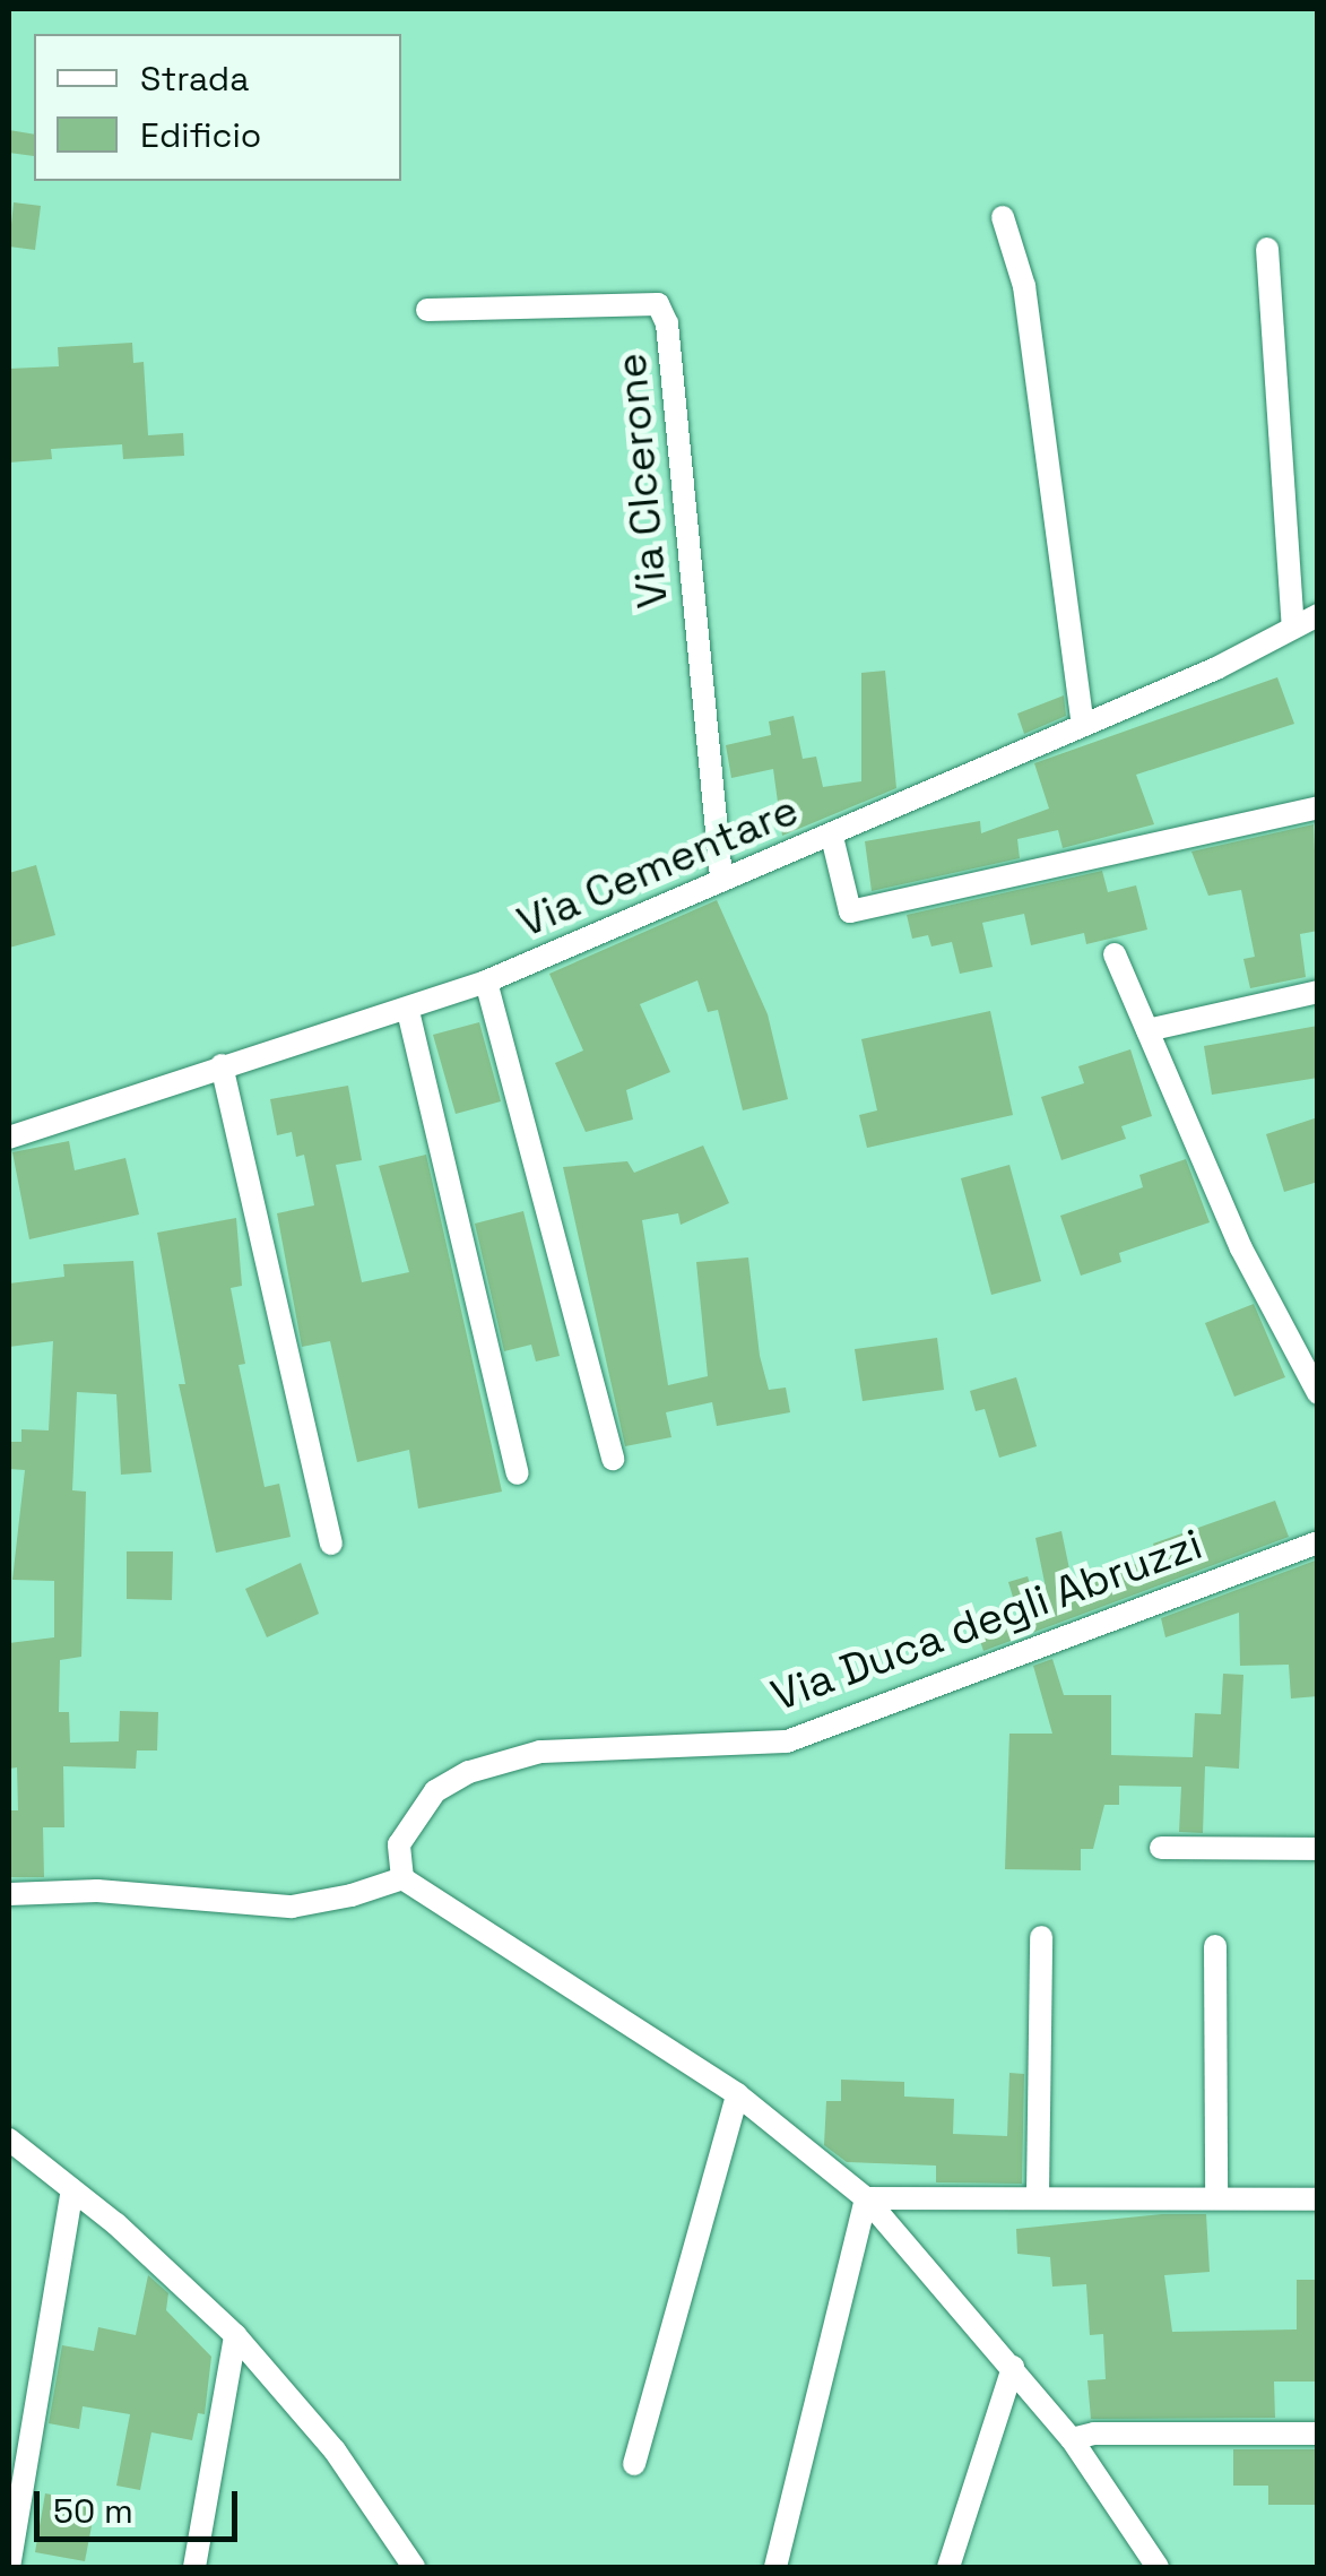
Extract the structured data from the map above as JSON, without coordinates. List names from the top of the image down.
{
  "streets": {
    "street": ["Via CIcerone", "Via Cementare", "Via Duca degli Abruzzi"]
  },
  "crossings": [
    ["Via CIcerone", "Via Cementare"]
  ],
  "legend": ["Strada", "Edificio"],
  "scale_bar": "50 m"
}
